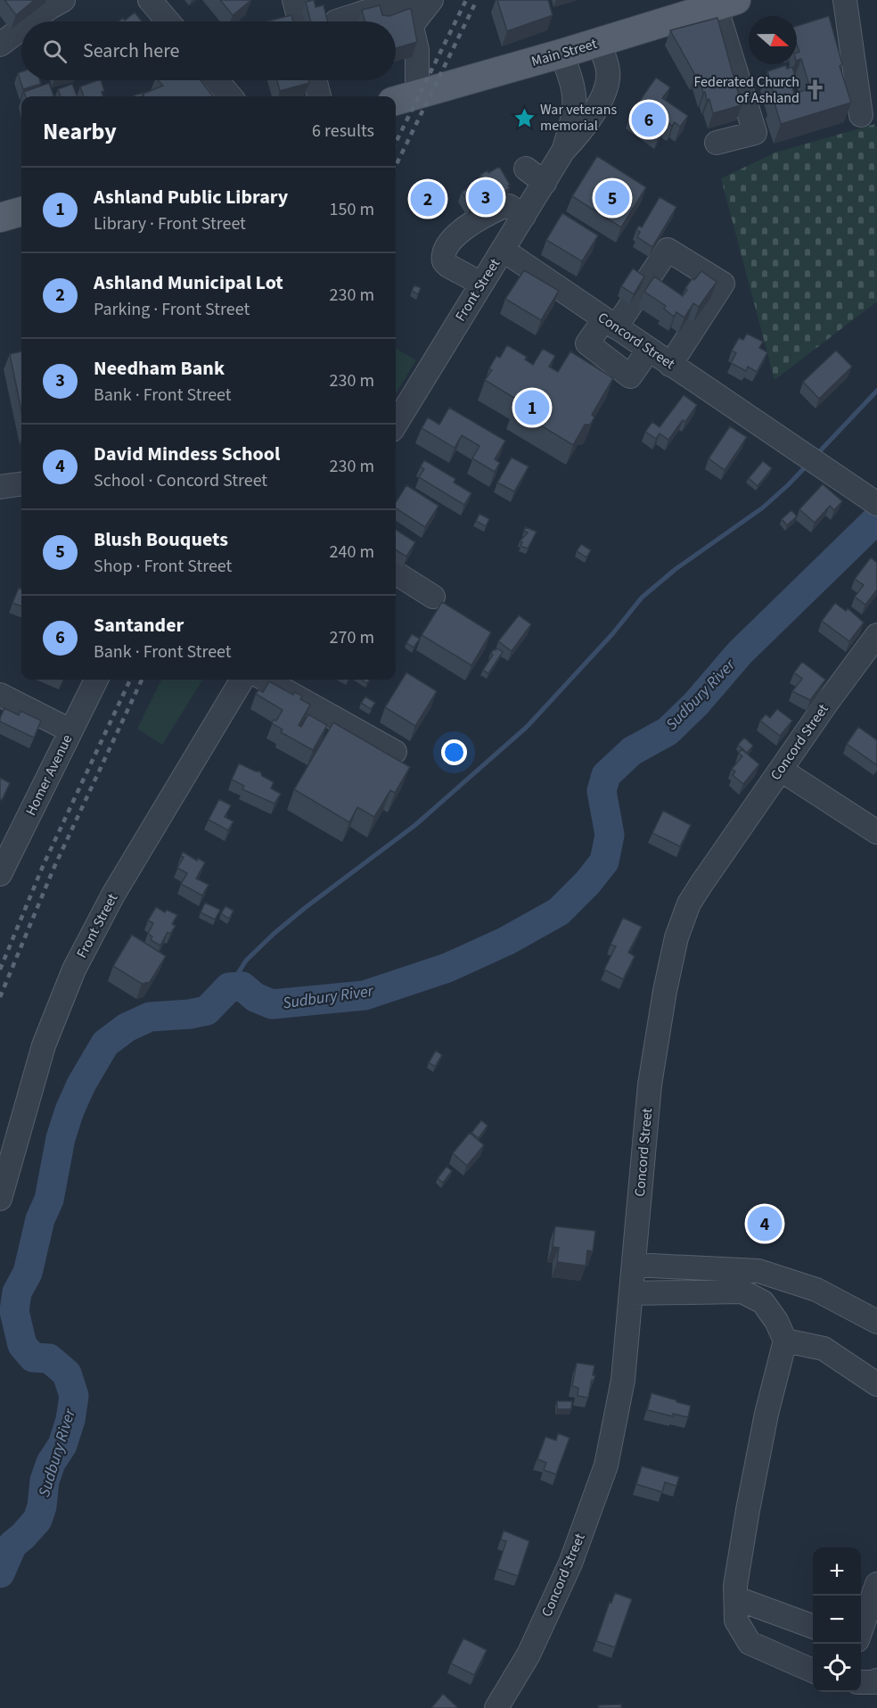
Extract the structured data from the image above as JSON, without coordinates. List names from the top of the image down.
{
  "streets": {
    "main road": ["Main Street"],
    "street": ["Front Street", "Concord Street", "Homer Avenue"]
  },
  "crossings": [
    ["Main Street", "Front Street"],
    ["Front Street", "Concord Street"]
  ],
  "water": ["Sudbury River"],
  "places": {
    "church": ["Federated Church of Ashland"],
    "place": ["War veterans memorial"]
  },
  "north": "right",
  "page": {
    "search": "Search here",
    "heading": ["Nearby", "6 results"],
    "pins": [
      "6",
      "3",
      "5",
      "2",
      "1",
      "4"
    ],
    "list": [
      {
        "mark": "1",
        "name": "Ashland Public Library",
        "note": "Library · Front Street",
        "value": "150 m"
      },
      {
        "mark": "2",
        "name": "Ashland Municipal Lot",
        "note": "Parking · Front Street",
        "value": "230 m"
      },
      {
        "mark": "3",
        "name": "Needham Bank",
        "note": "Bank · Front Street",
        "value": "230 m"
      },
      {
        "mark": "4",
        "name": "David Mindess School",
        "note": "School · Concord Street",
        "value": "230 m"
      },
      {
        "mark": "5",
        "name": "Blush Bouquets",
        "note": "Shop · Front Street",
        "value": "240 m"
      },
      {
        "mark": "6",
        "name": "Santander",
        "note": "Bank · Front Street",
        "value": "270 m"
      }
    ],
    "map_buttons": ["+", "−"]
  }
}
